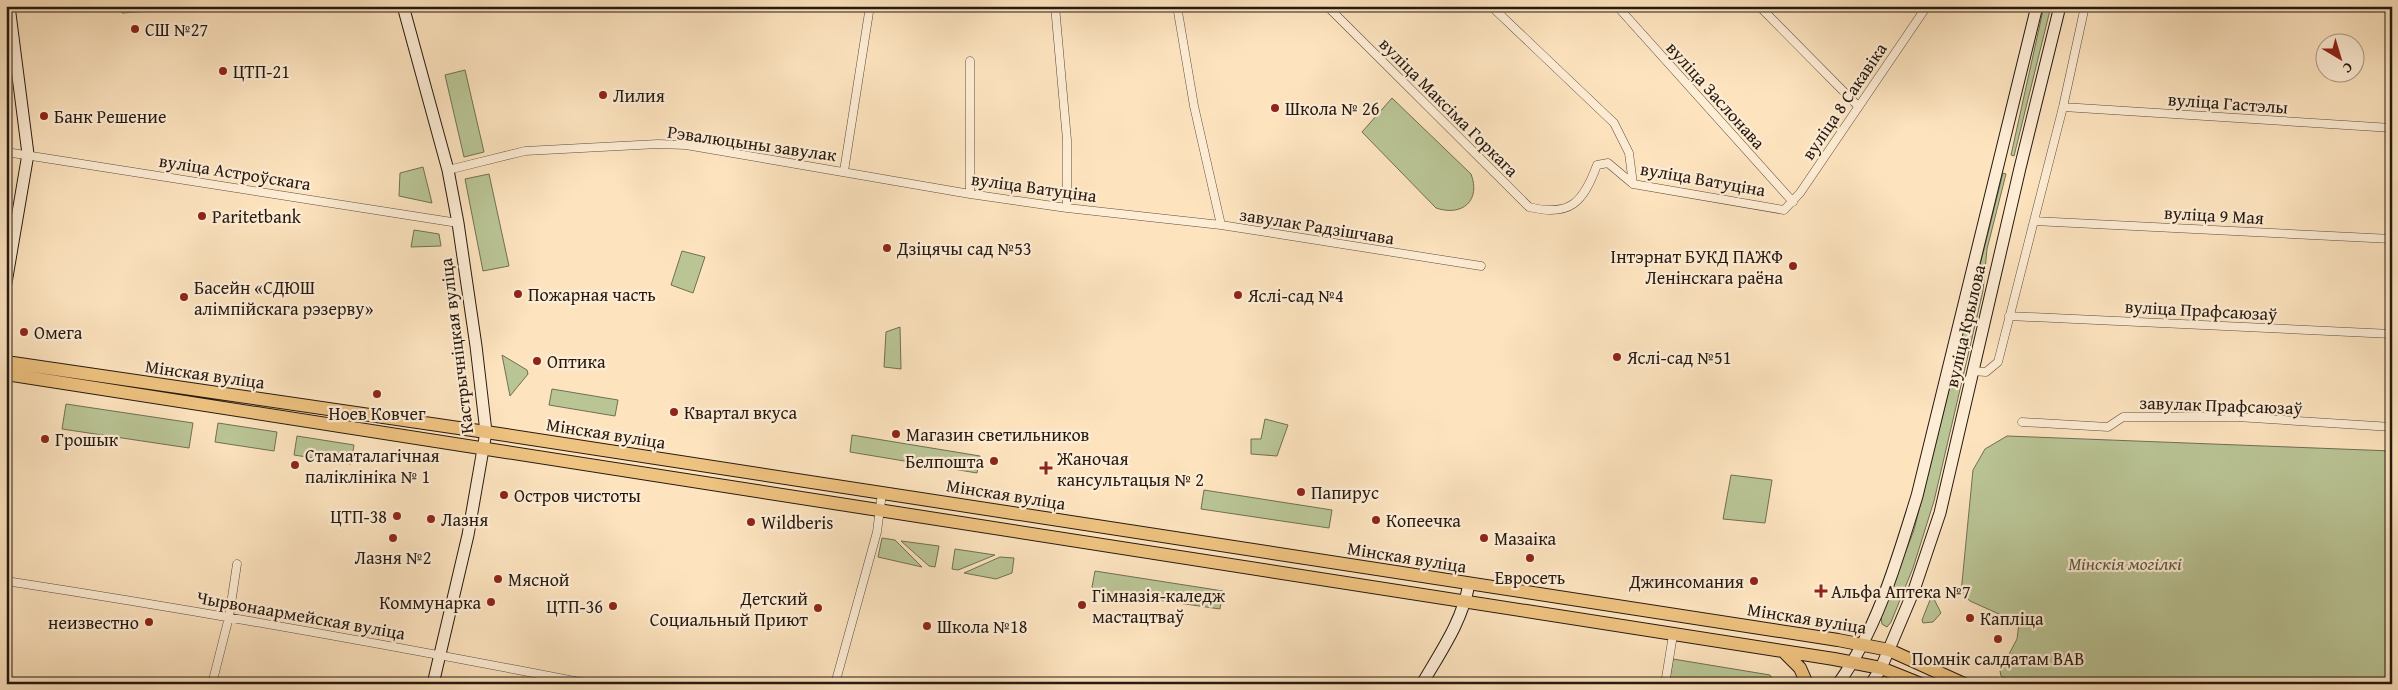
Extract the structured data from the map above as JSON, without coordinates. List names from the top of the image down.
{
  "streets": {
    "main road": ["вуліца Крылова", "Кастрычніцкая вуліца", "Мінская вуліца"],
    "street": [
      "вуліца Заслонава",
      "вуліца 8 Сакавіка",
      "вуліца Гастэлы",
      "вуліца Максіма Горкага",
      "Рэвалюцыны завулак",
      "вуліца Астроўскага",
      "вуліца Ватуціна",
      "вуліца 9 Мая",
      "завулак Радзішчава",
      "вуліца Прафсаюзаў",
      "завулак Прафсаюзаў",
      "Чырвонаармейская вуліца"
    ]
  },
  "crossings": [
    ["вуліца Заслонава", "вуліца 8 Сакавіка"],
    ["вуліца 8 Сакавіка", "вуліца Ватуціна"],
    ["вуліца Максіма Горкага", "вуліца Ватуціна"],
    ["Рэвалюцыны завулак", "вуліца Ватуціна"],
    ["Рэвалюцыны завулак", "Кастрычніцкая вуліца"],
    ["вуліца Астроўскага", "Кастрычніцкая вуліца"],
    ["вуліца Ватуціна", "завулак Радзішчава"],
    ["вуліца Крылова", "Мінская вуліца"],
    ["Кастрычніцкая вуліца", "Мінская вуліца"],
    ["Кастрычніцкая вуліца", "Чырвонаармейская вуліца"]
  ],
  "parks": ["Мінскія могілкі"],
  "places": {
    "other": [
      "СШ №27",
      "ЦТП-21",
      "Лилия",
      "Школа № 26",
      "Банк Решение",
      "Paritetbank",
      "Дзіцячы сад №53",
      "Інтэрнат БУКД ПАЖФ Ленінскага раёна",
      "Пожарная часть",
      "Яслі-сад №4",
      "Басейн «СДЮШ алімпійскага рэзерву»",
      "Омега",
      "Яслі-сад №51",
      "Оптика",
      "Ноев Ковчег",
      "Квартал вкуса",
      "Магазин светильников",
      "Грошык",
      "Белпошта",
      "Стаматалагічная паліклініка № 1",
      "Папирус",
      "Остров чистоты",
      "ЦТП-38",
      "Лазня",
      "Копеечка",
      "Wildberis",
      "Лазня №2",
      "Мазаіка",
      "Евросеть",
      "Мясной",
      "Джинсомания",
      "Коммунарка",
      "Гімназія-каледж мастацтваў",
      "ЦТП-36",
      "Детский Социальный Приют",
      "Капліца",
      "неизвестно",
      "Школа №18",
      "Помнік салдатам ВАВ"
    ],
    "health": ["Жаночая кансультацыя № 2", "Альфа Аптека №7"]
  },
  "north": "bottom right"
}
